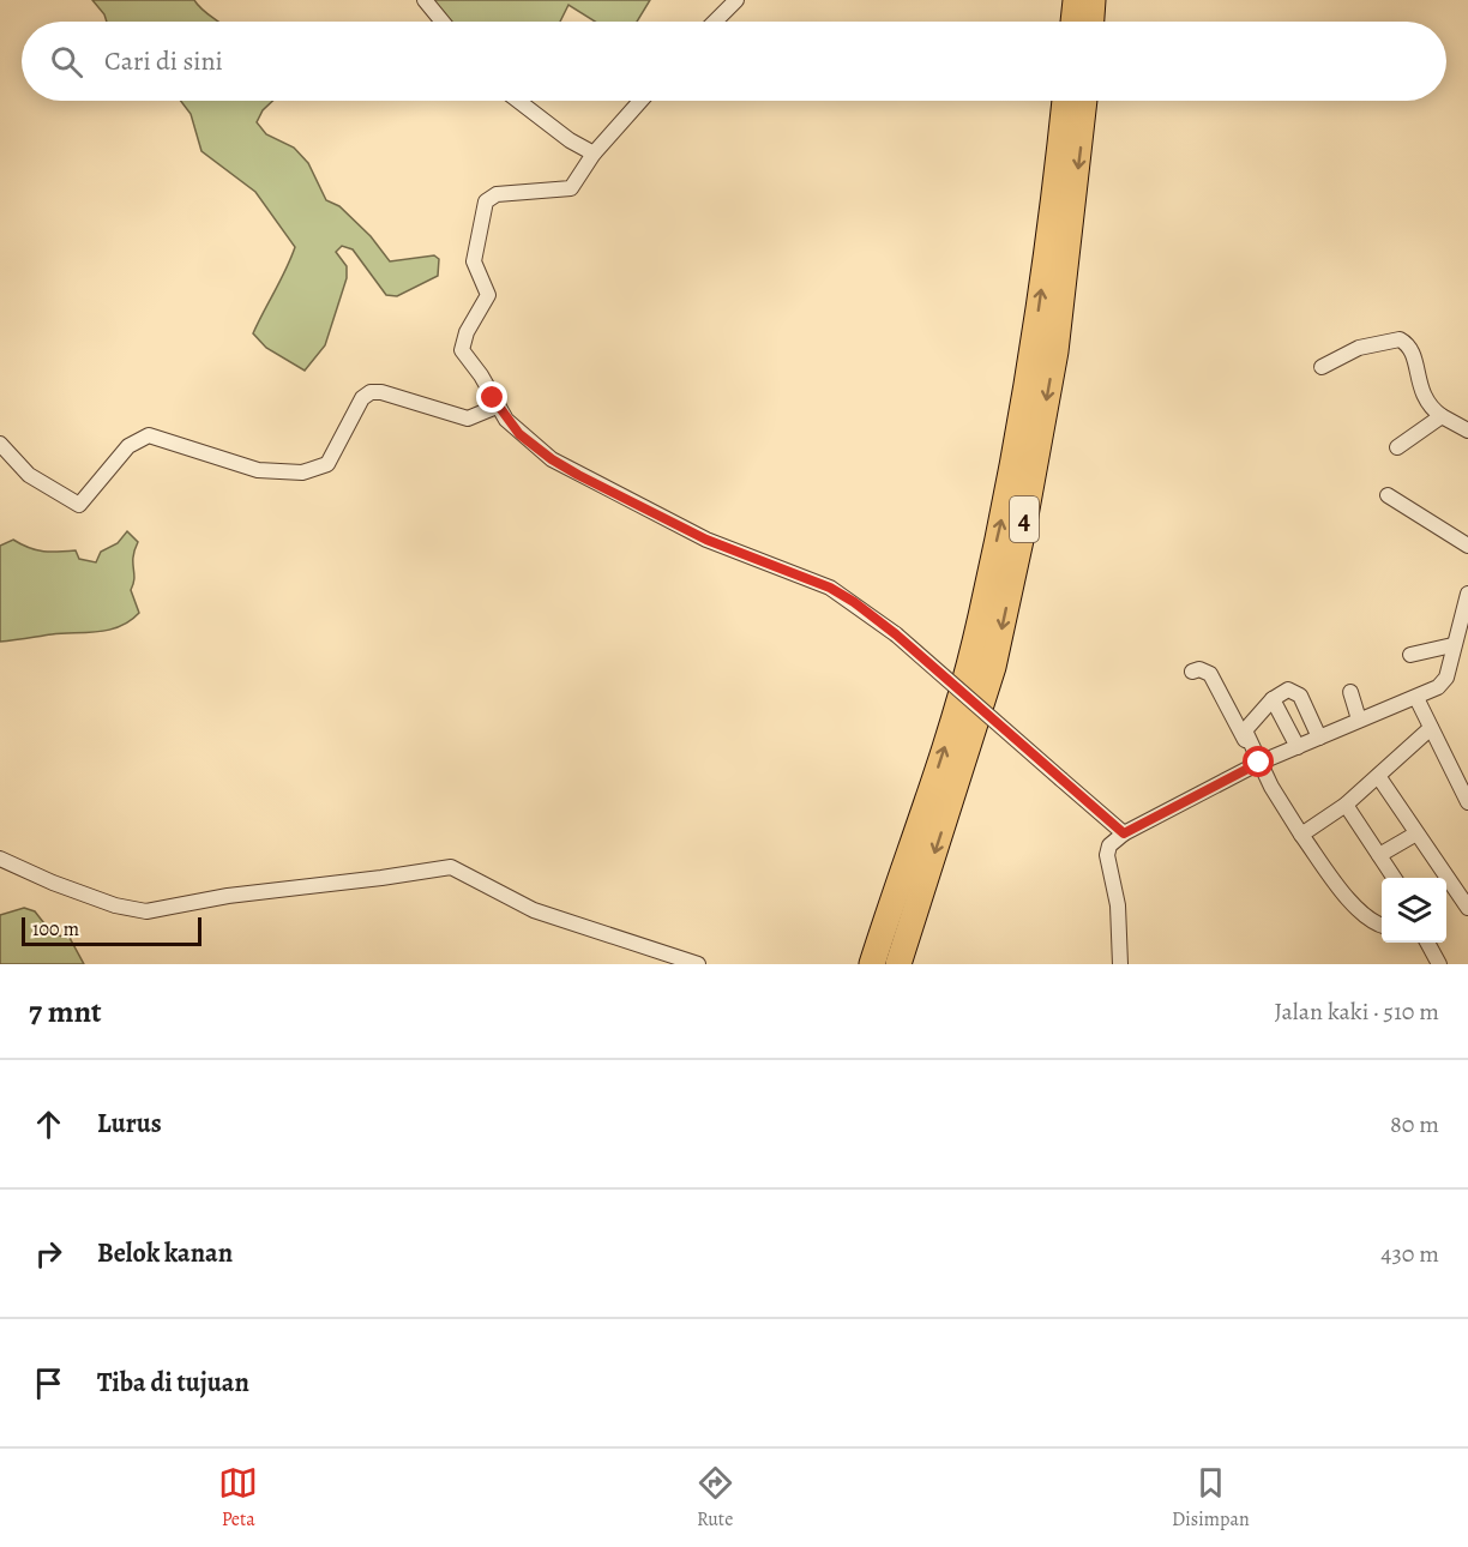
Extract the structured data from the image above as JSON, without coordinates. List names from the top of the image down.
{
  "streets": {
    "highway": ["4"]
  },
  "scale_bar": "100 m",
  "page": {
    "search": "Cari di sini",
    "scale": "100 m",
    "heading": ["7 mnt", "Jalan kaki · 510 m"],
    "list": [
      ["Lurus", "80 m"],
      ["Belok kanan", "430 m"],
      "Tiba di tujuan"
    ],
    "nav": ["Peta", "Rute", "Disimpan"]
  }
}
